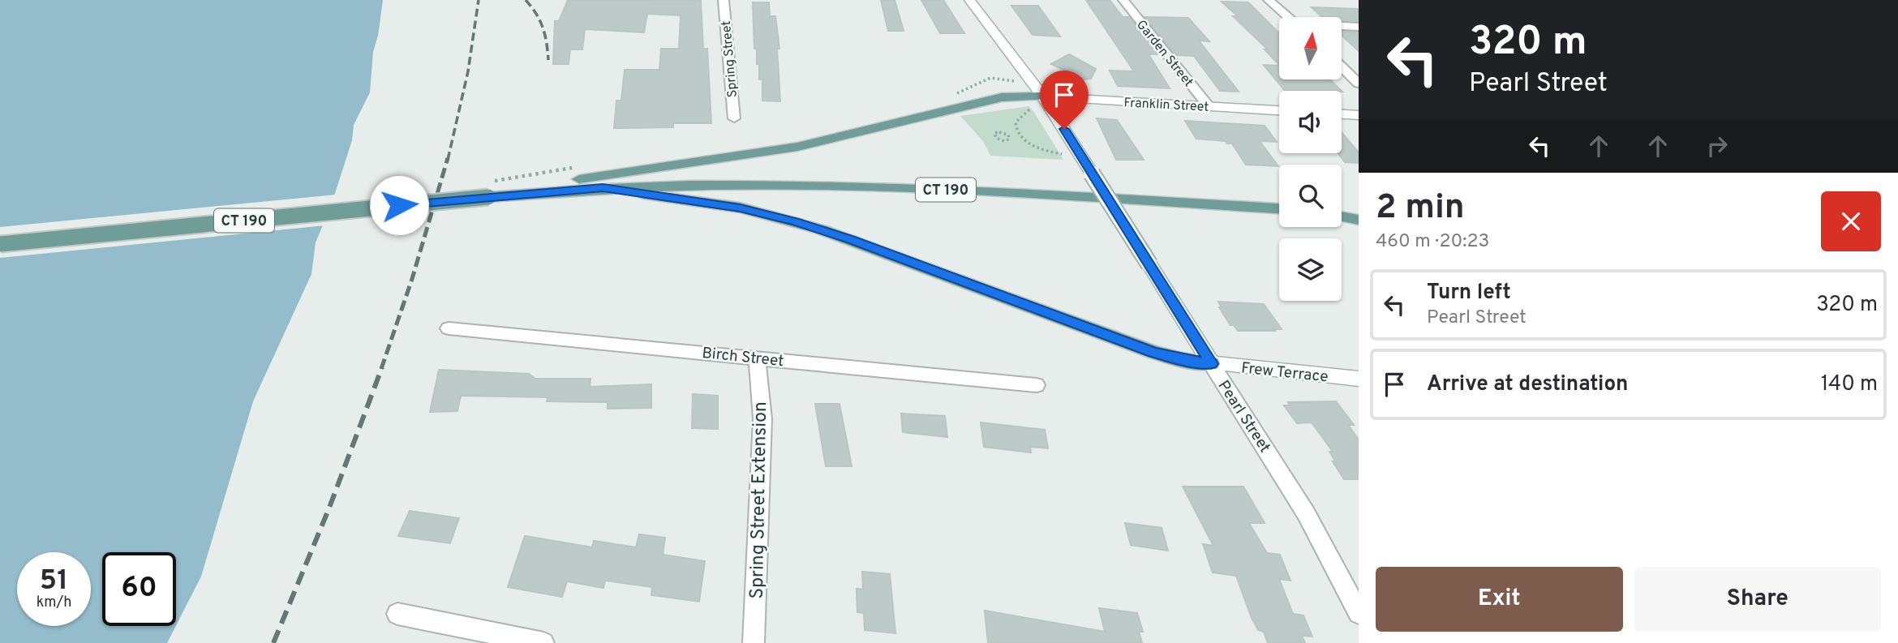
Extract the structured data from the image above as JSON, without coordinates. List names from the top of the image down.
{
  "streets": {
    "main road": ["CT 190"],
    "street": [
      "Garden Street",
      "Spring Street",
      "Franklin Street",
      "Birch Street",
      "Frew Terrace",
      "Pearl Street",
      "Spring Street Extension"
    ]
  },
  "crossings": [
    ["Garden Street", "Franklin Street"],
    ["Franklin Street", "Pearl Street"],
    ["Birch Street", "Spring Street Extension"],
    ["Frew Terrace", "Pearl Street"]
  ],
  "north": "top",
  "page": {
    "turn": ["320 m", "Pearl Street"],
    "heading": ["2 min", "460 m · 20:23"],
    "list": [
      {
        "name": "Turn left",
        "note": "Pearl Street",
        "value": "320 m"
      },
      {
        "name": "Arrive at destination",
        "value": "140 m"
      }
    ],
    "speed": "51 km/h",
    "limit": "60",
    "buttons": ["Exit", "Share"]
  }
}
